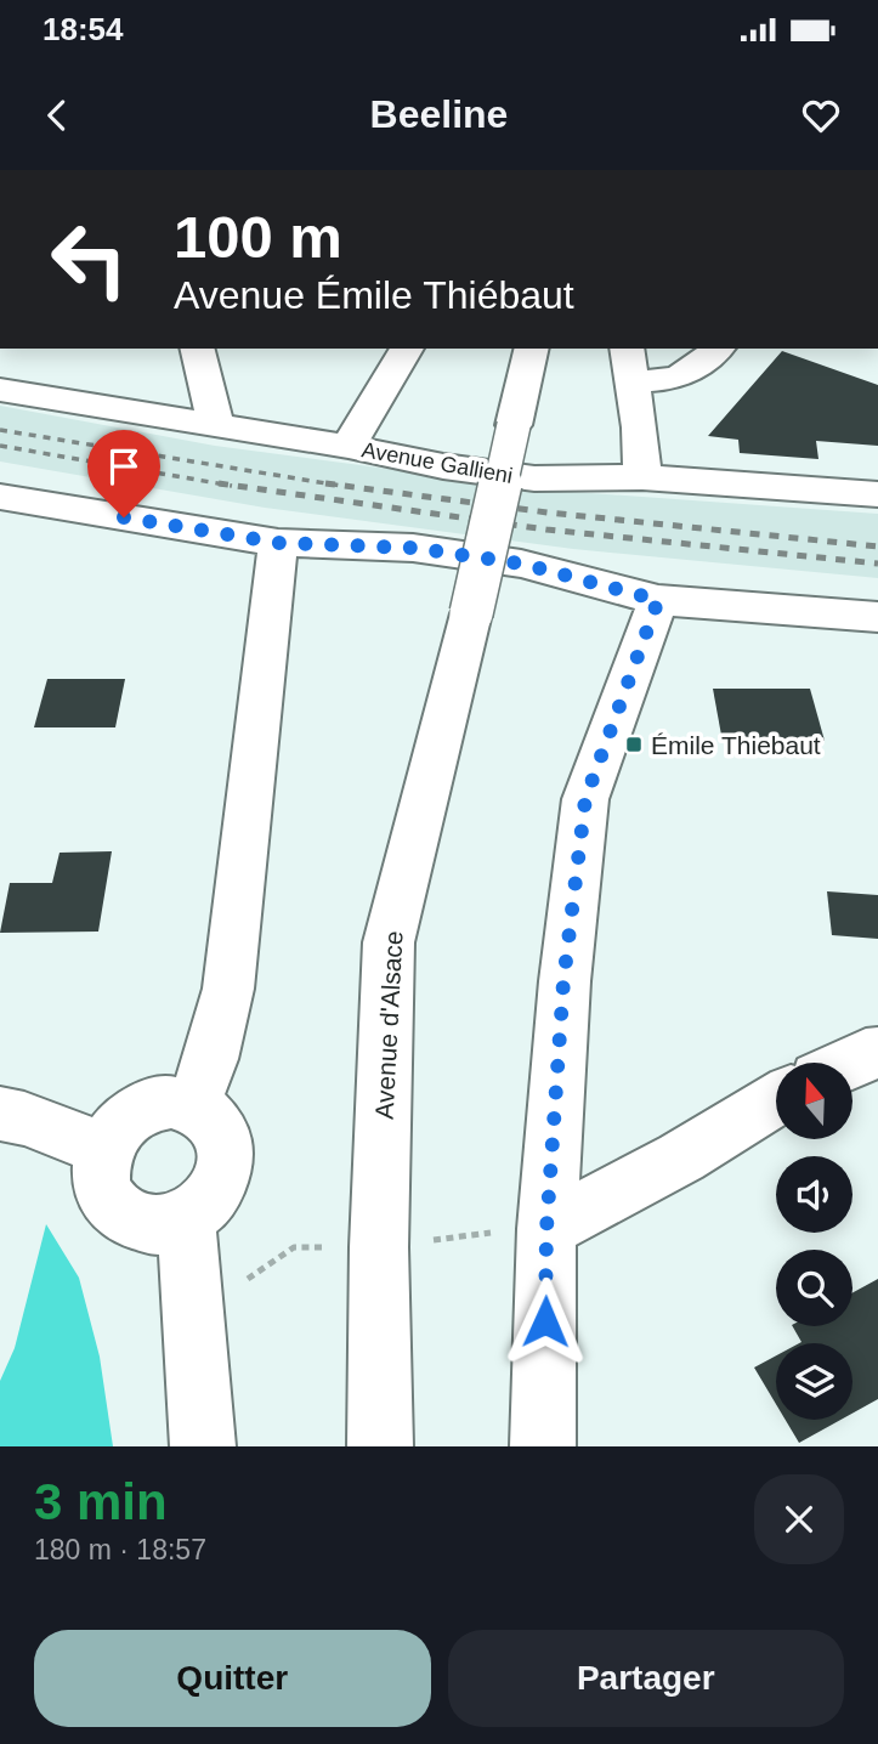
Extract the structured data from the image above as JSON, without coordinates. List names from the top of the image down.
{
  "streets": {
    "street": ["Avenue Gallieni", "Avenue d'Alsace"]
  },
  "places": {
    "transit": ["Émile Thiebaut"]
  },
  "north": "top",
  "page": {
    "status": "18:54",
    "header": "Beeline",
    "turn": ["100 m", "Avenue Émile Thiébaut"],
    "heading": ["3 min", "180 m · 18:57"],
    "buttons": ["Quitter", "Partager"]
  }
}
